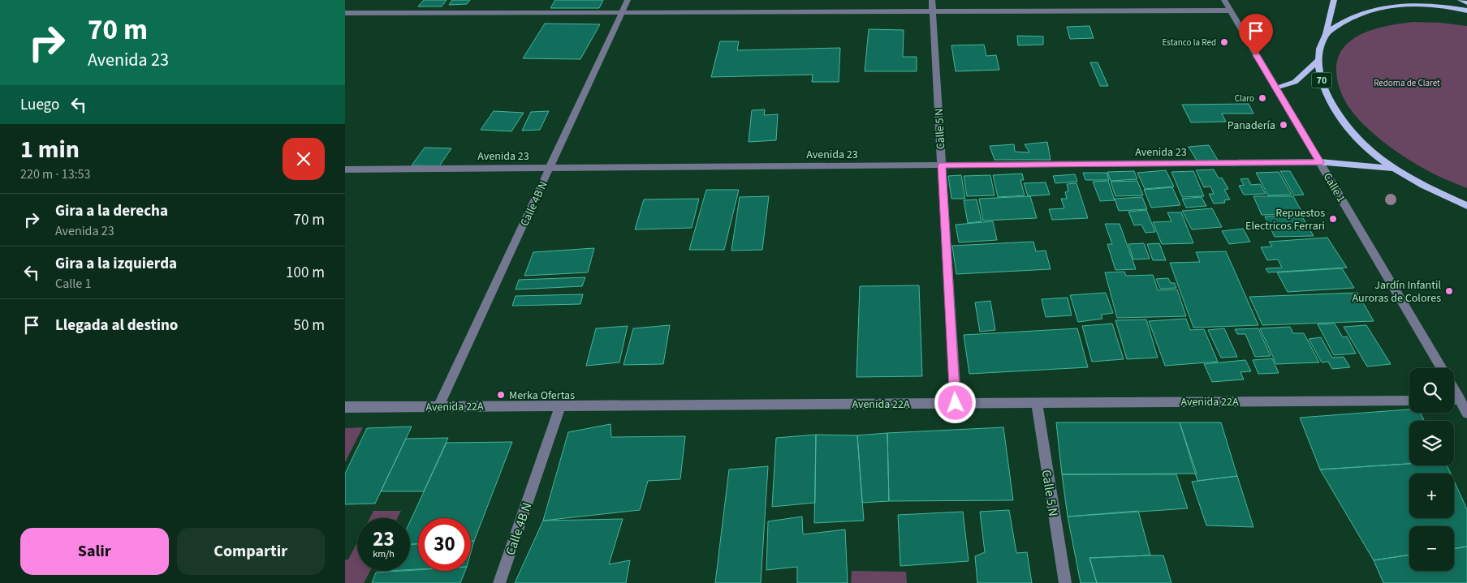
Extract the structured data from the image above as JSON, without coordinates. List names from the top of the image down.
{
  "streets": {
    "main road": ["70"],
    "street": [
      "Calle 5 N",
      "Avenida 23",
      "Calle 1",
      "Calle 4B N",
      "Avenida 22A"
    ]
  },
  "crossings": [
    ["Calle 5 N", "Avenida 23"],
    ["Calle 5 N", "Avenida 22A"],
    ["Avenida 23", "Calle 1"],
    ["Avenida 23", "Calle 4B N"],
    ["Calle 4B N", "Avenida 22A"]
  ],
  "parks": ["Redoma de Claret"],
  "places": [
    "Estanco la Red",
    "Claro",
    "Panadería",
    "Repuestos Electricos Ferrari",
    "Jardín Infantil Auroras de Colores",
    "Merka Ofertas"
  ],
  "page": {
    "turn": ["70 m", "Avenida 23"],
    "then": "Luego",
    "heading": ["1 min", "220 m · 13:53"],
    "list": [
      {
        "name": "Gira a la derecha",
        "note": "Avenida 23",
        "value": "70 m"
      },
      {
        "name": "Gira a la izquierda",
        "note": "Calle 1",
        "value": "100 m"
      },
      {
        "name": "Llegada al destino",
        "value": "50 m"
      }
    ],
    "map_buttons": ["+", "−"],
    "speed": "23 km/h",
    "limit": "30",
    "buttons": ["Salir", "Compartir"]
  }
}
